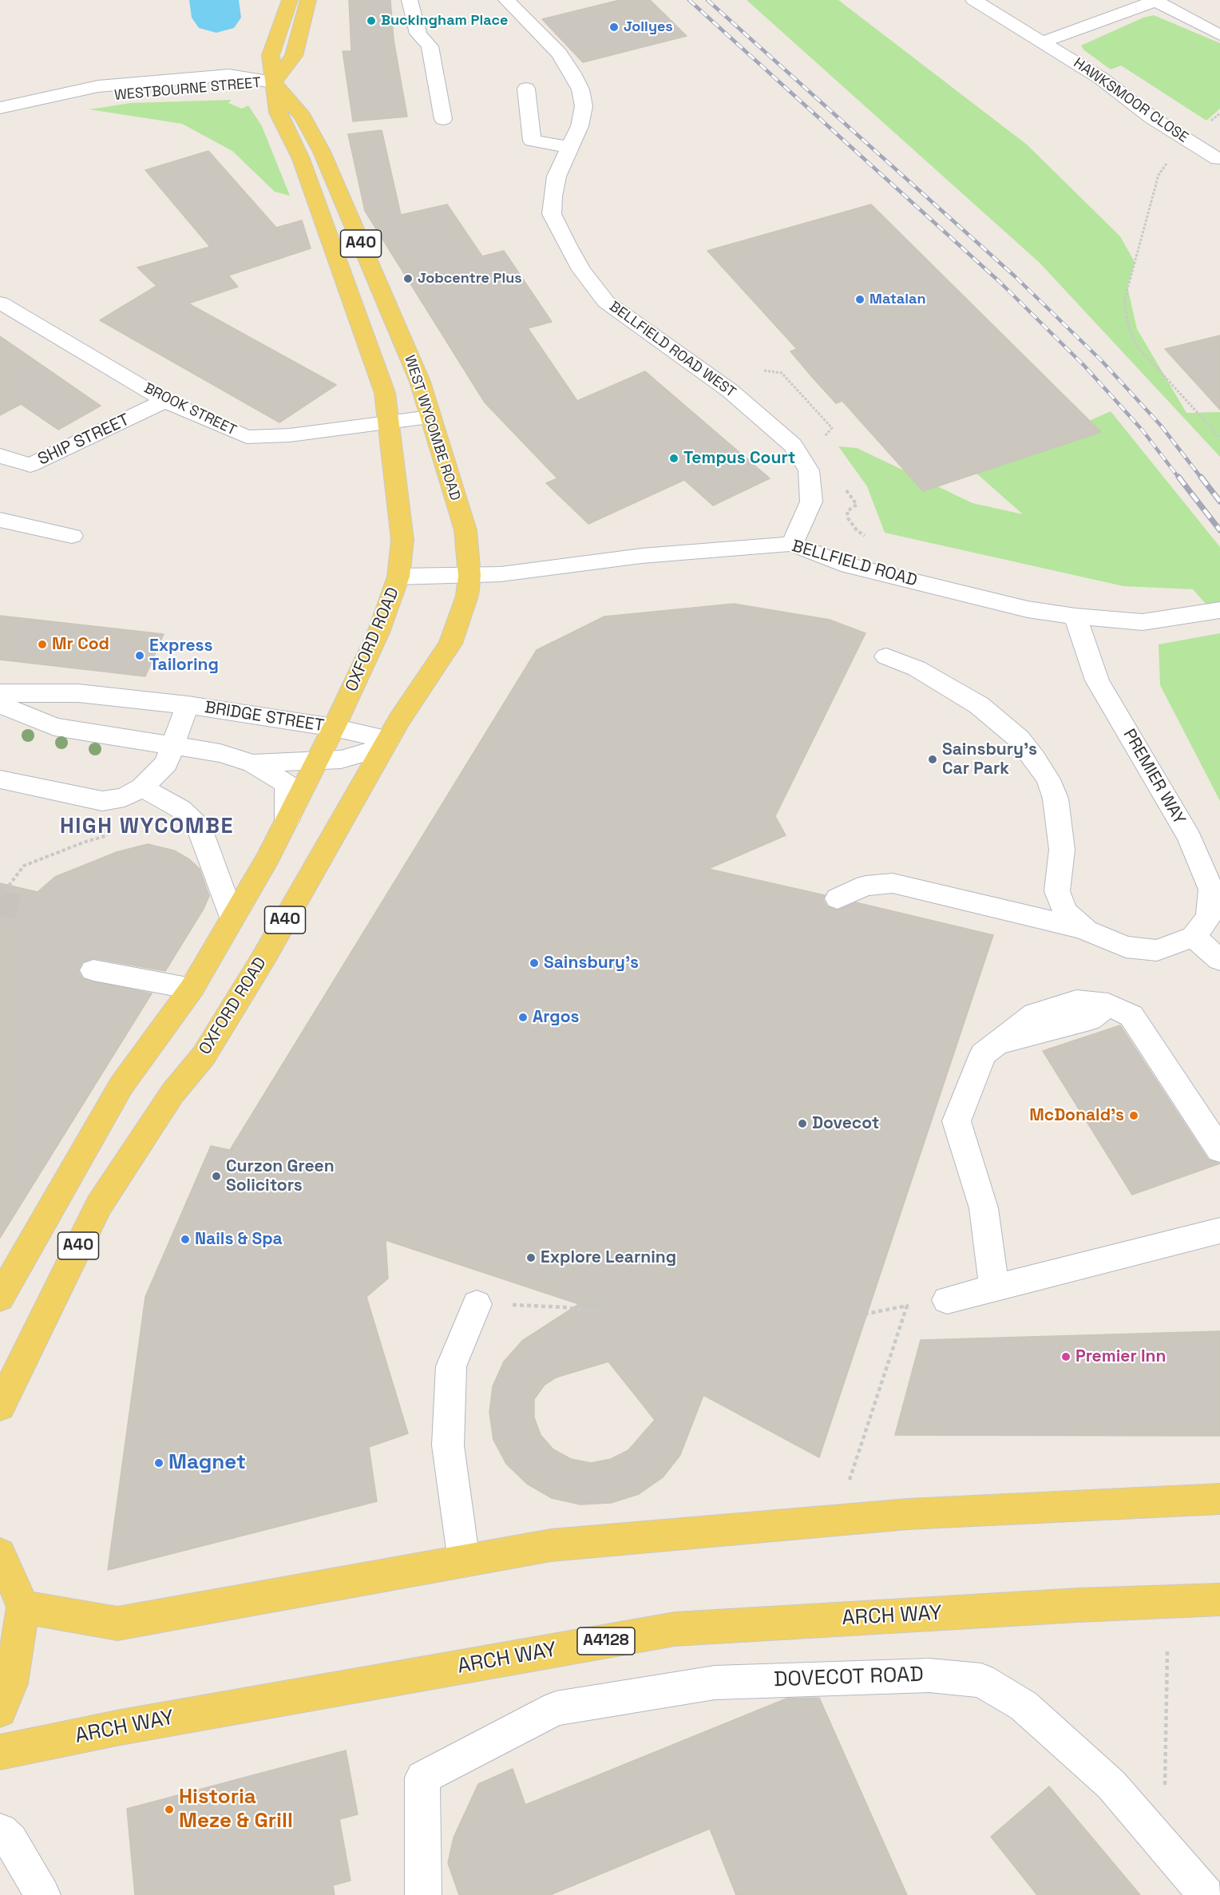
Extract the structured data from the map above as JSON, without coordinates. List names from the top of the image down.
{
  "streets": {
    "main road": [
      "A40",
      "WEST WYCOMBE ROAD",
      "OXFORD ROAD",
      "ARCH WAY",
      "A4128"
    ],
    "street": [
      "WESTBOURNE STREET",
      "HAWKSMOOR CLOSE",
      "BELLFIELD ROAD WEST",
      "BROOK STREET",
      "SHIP STREET",
      "BELLFIELD ROAD",
      "BRIDGE STREET",
      "PREMIER WAY",
      "DOVECOT ROAD"
    ]
  },
  "crossings": [
    ["WESTBOURNE STREET", "A40"],
    ["WESTBOURNE STREET", "WEST WYCOMBE ROAD"],
    ["A40", "BROOK STREET"],
    ["A40", "WEST WYCOMBE ROAD"],
    ["A40", "BELLFIELD ROAD"],
    ["A40", "OXFORD ROAD"],
    ["BELLFIELD ROAD WEST", "BELLFIELD ROAD"],
    ["BROOK STREET", "WEST WYCOMBE ROAD"],
    ["BROOK STREET", "SHIP STREET"],
    ["WEST WYCOMBE ROAD", "BELLFIELD ROAD"],
    ["WEST WYCOMBE ROAD", "OXFORD ROAD"],
    ["BELLFIELD ROAD", "OXFORD ROAD"],
    ["BELLFIELD ROAD", "PREMIER WAY"],
    ["OXFORD ROAD", "BRIDGE STREET"]
  ],
  "districts": ["HIGH WYCOMBE"],
  "places": [
    "Buckingham Place",
    "Jollyes",
    "Jobcentre Plus",
    "Matalan",
    "Tempus Court",
    "Mr Cod",
    "Express Tailoring",
    "Sainsbury's Car Park",
    "Sainsbury's",
    "Argos",
    "McDonald's",
    "Dovecot",
    "Curzon Green Solicitors",
    "Nails & Spa",
    "Explore Learning",
    "Premier Inn",
    "Magnet",
    "Historia Meze & Grill"
  ]
}
